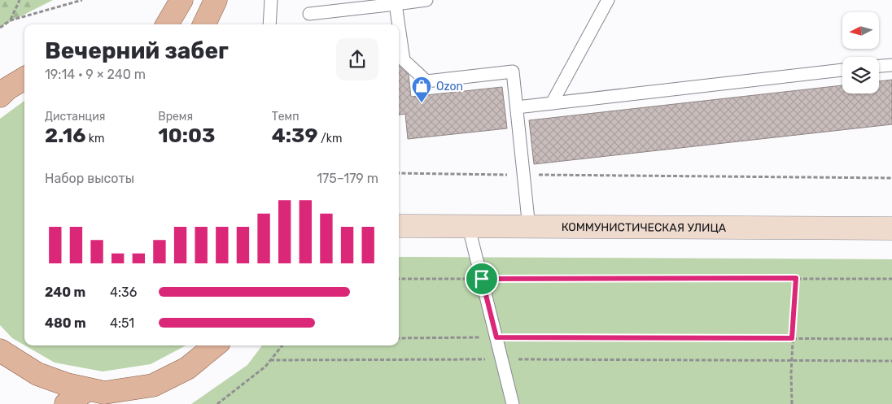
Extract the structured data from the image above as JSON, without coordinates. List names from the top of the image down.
{
  "streets": {
    "main road": ["КОММУНИСТИЧЕСКАЯ УЛИЦА"]
  },
  "places": {
    "shop": ["Ozon"]
  },
  "north": "left",
  "page": {
    "heading": ["Вечерний забег", "19:14 · 9 × 240 m"],
    "stats": [
      ["Дистанция", "2.16 km"],
      ["Время", "10:03"],
      ["Темп", "4:39 /km"]
    ],
    "chart": ["Набор высоты", "175–179 m"],
    "list": [
      {
        "name": "240 m",
        "note": "4:36"
      },
      {
        "name": "480 m",
        "note": "4:51"
      }
    ]
  }
}
